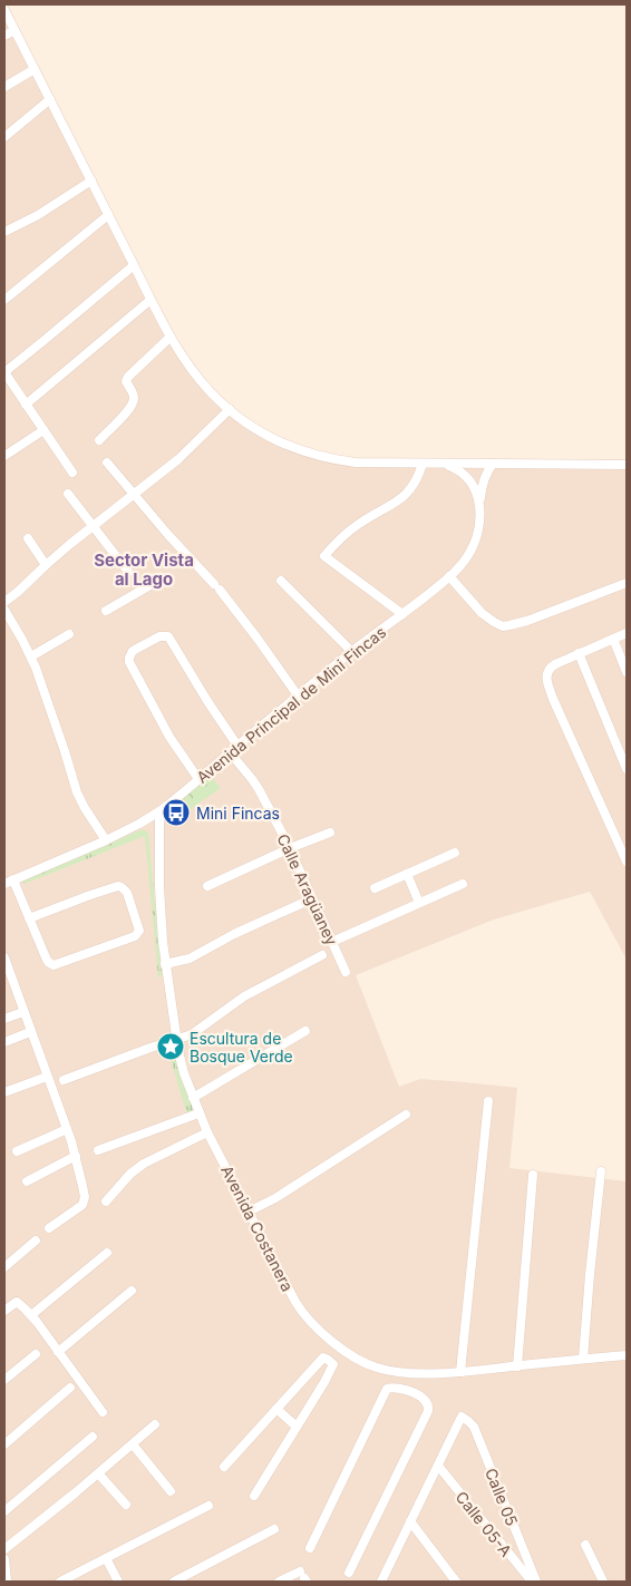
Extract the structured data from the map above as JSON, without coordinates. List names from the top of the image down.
{
  "streets": {
    "street": [
      "Avenida Principal de Mini Fincas",
      "Calle Aragüaney",
      "Avenida Costanera",
      "Calle 05",
      "Calle 05-A"
    ]
  },
  "crossings": [
    ["Avenida Principal de Mini Fincas", "Calle Aragüaney"],
    ["Avenida Principal de Mini Fincas", "Avenida Costanera"],
    ["Calle 05", "Calle 05-A"]
  ],
  "districts": ["Sector Vista al Lago"],
  "places": {
    "bus stop": ["Mini Fincas"],
    "place": ["Escultura de Bosque Verde"]
  }
}
